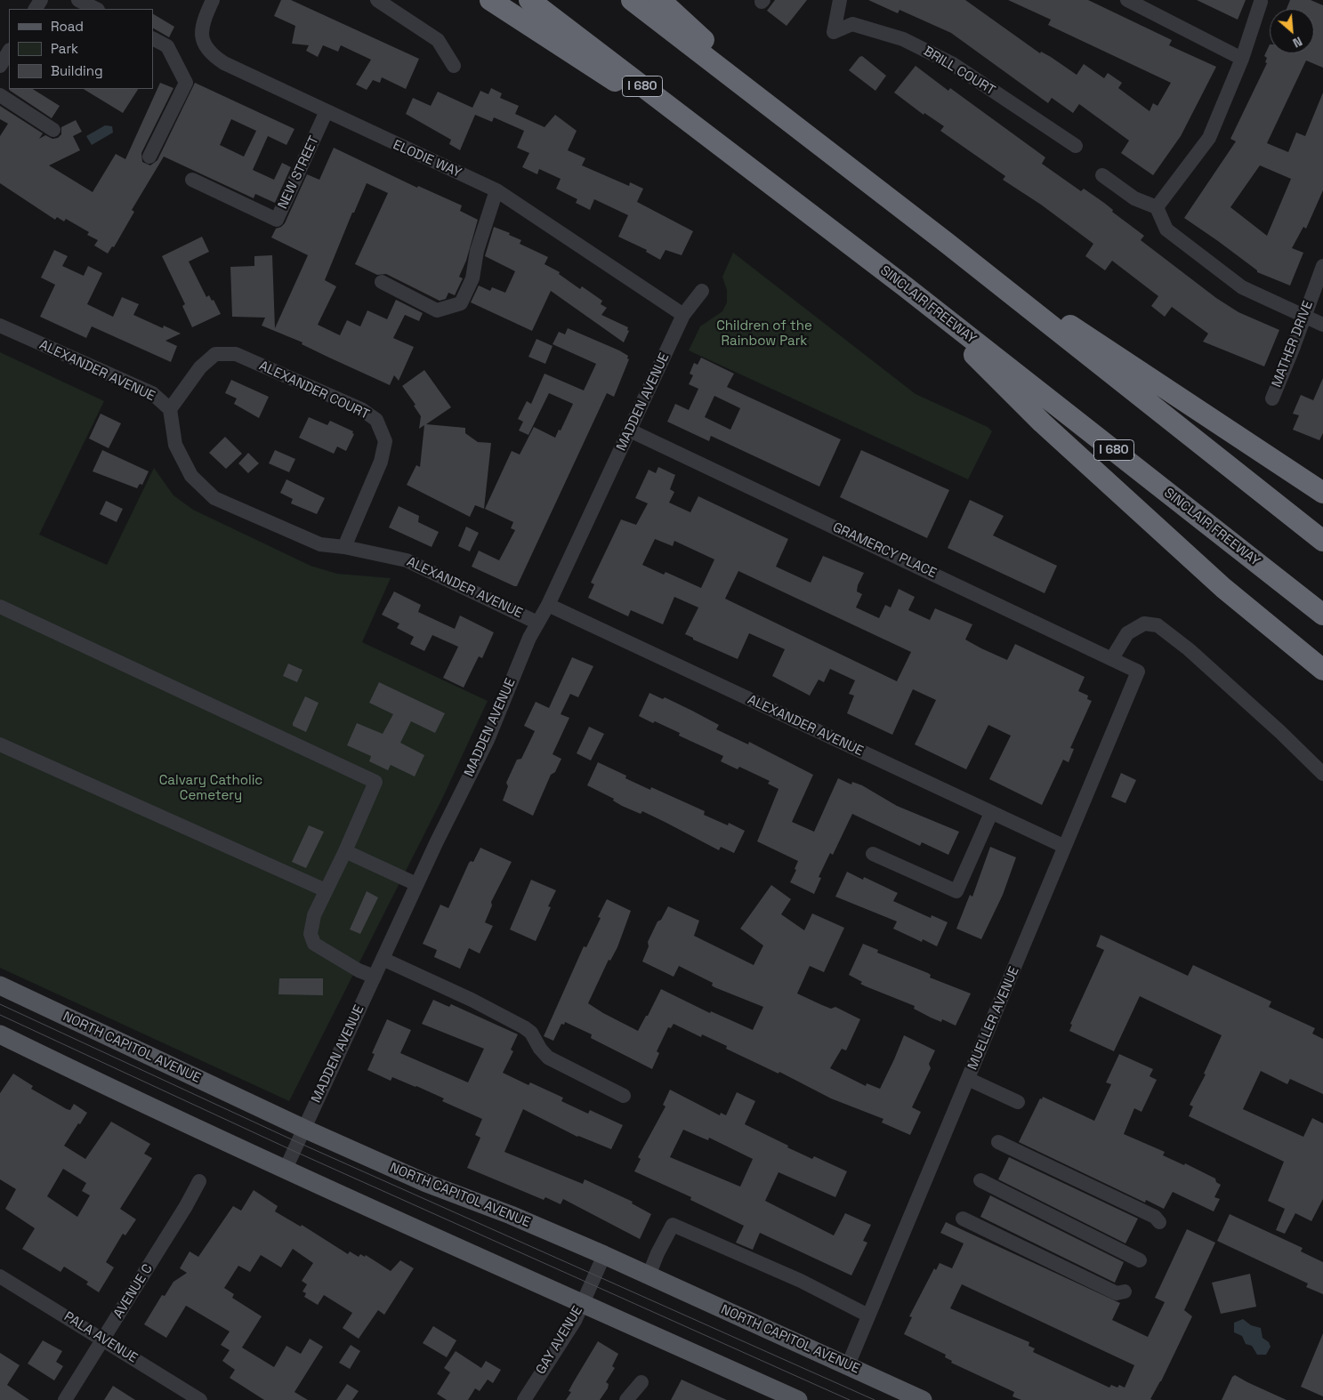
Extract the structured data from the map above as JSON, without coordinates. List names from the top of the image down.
{
  "streets": {
    "highway": ["I 680", "SINCLAIR FREEWAY"],
    "main road": ["NORTH CAPITOL AVENUE"],
    "street": [
      "BRILL COURT",
      "ELODIE WAY",
      "NEW STREET",
      "MATHER DRIVE",
      "ALEXANDER AVENUE",
      "ALEXANDER COURT",
      "MADDEN AVENUE",
      "GRAMERCY PLACE",
      "MUELLER AVENUE",
      "AVENUE C",
      "PALA AVENUE",
      "GAY AVENUE"
    ]
  },
  "crossings": [
    ["ELODIE WAY", "NEW STREET"],
    ["ELODIE WAY", "MADDEN AVENUE"],
    ["ALEXANDER AVENUE", "ALEXANDER COURT"],
    ["ALEXANDER AVENUE", "MADDEN AVENUE"],
    ["ALEXANDER AVENUE", "MUELLER AVENUE"],
    ["MADDEN AVENUE", "GRAMERCY PLACE"],
    ["MADDEN AVENUE", "NORTH CAPITOL AVENUE"],
    ["GRAMERCY PLACE", "MUELLER AVENUE"],
    ["MUELLER AVENUE", "NORTH CAPITOL AVENUE"],
    ["NORTH CAPITOL AVENUE", "GAY AVENUE"],
    ["AVENUE C", "PALA AVENUE"]
  ],
  "parks": ["Children of the Rainbow Park", "Calvary Catholic Cemetery"],
  "legend": ["Road", "Park", "Building"],
  "north": "bottom right"
}
